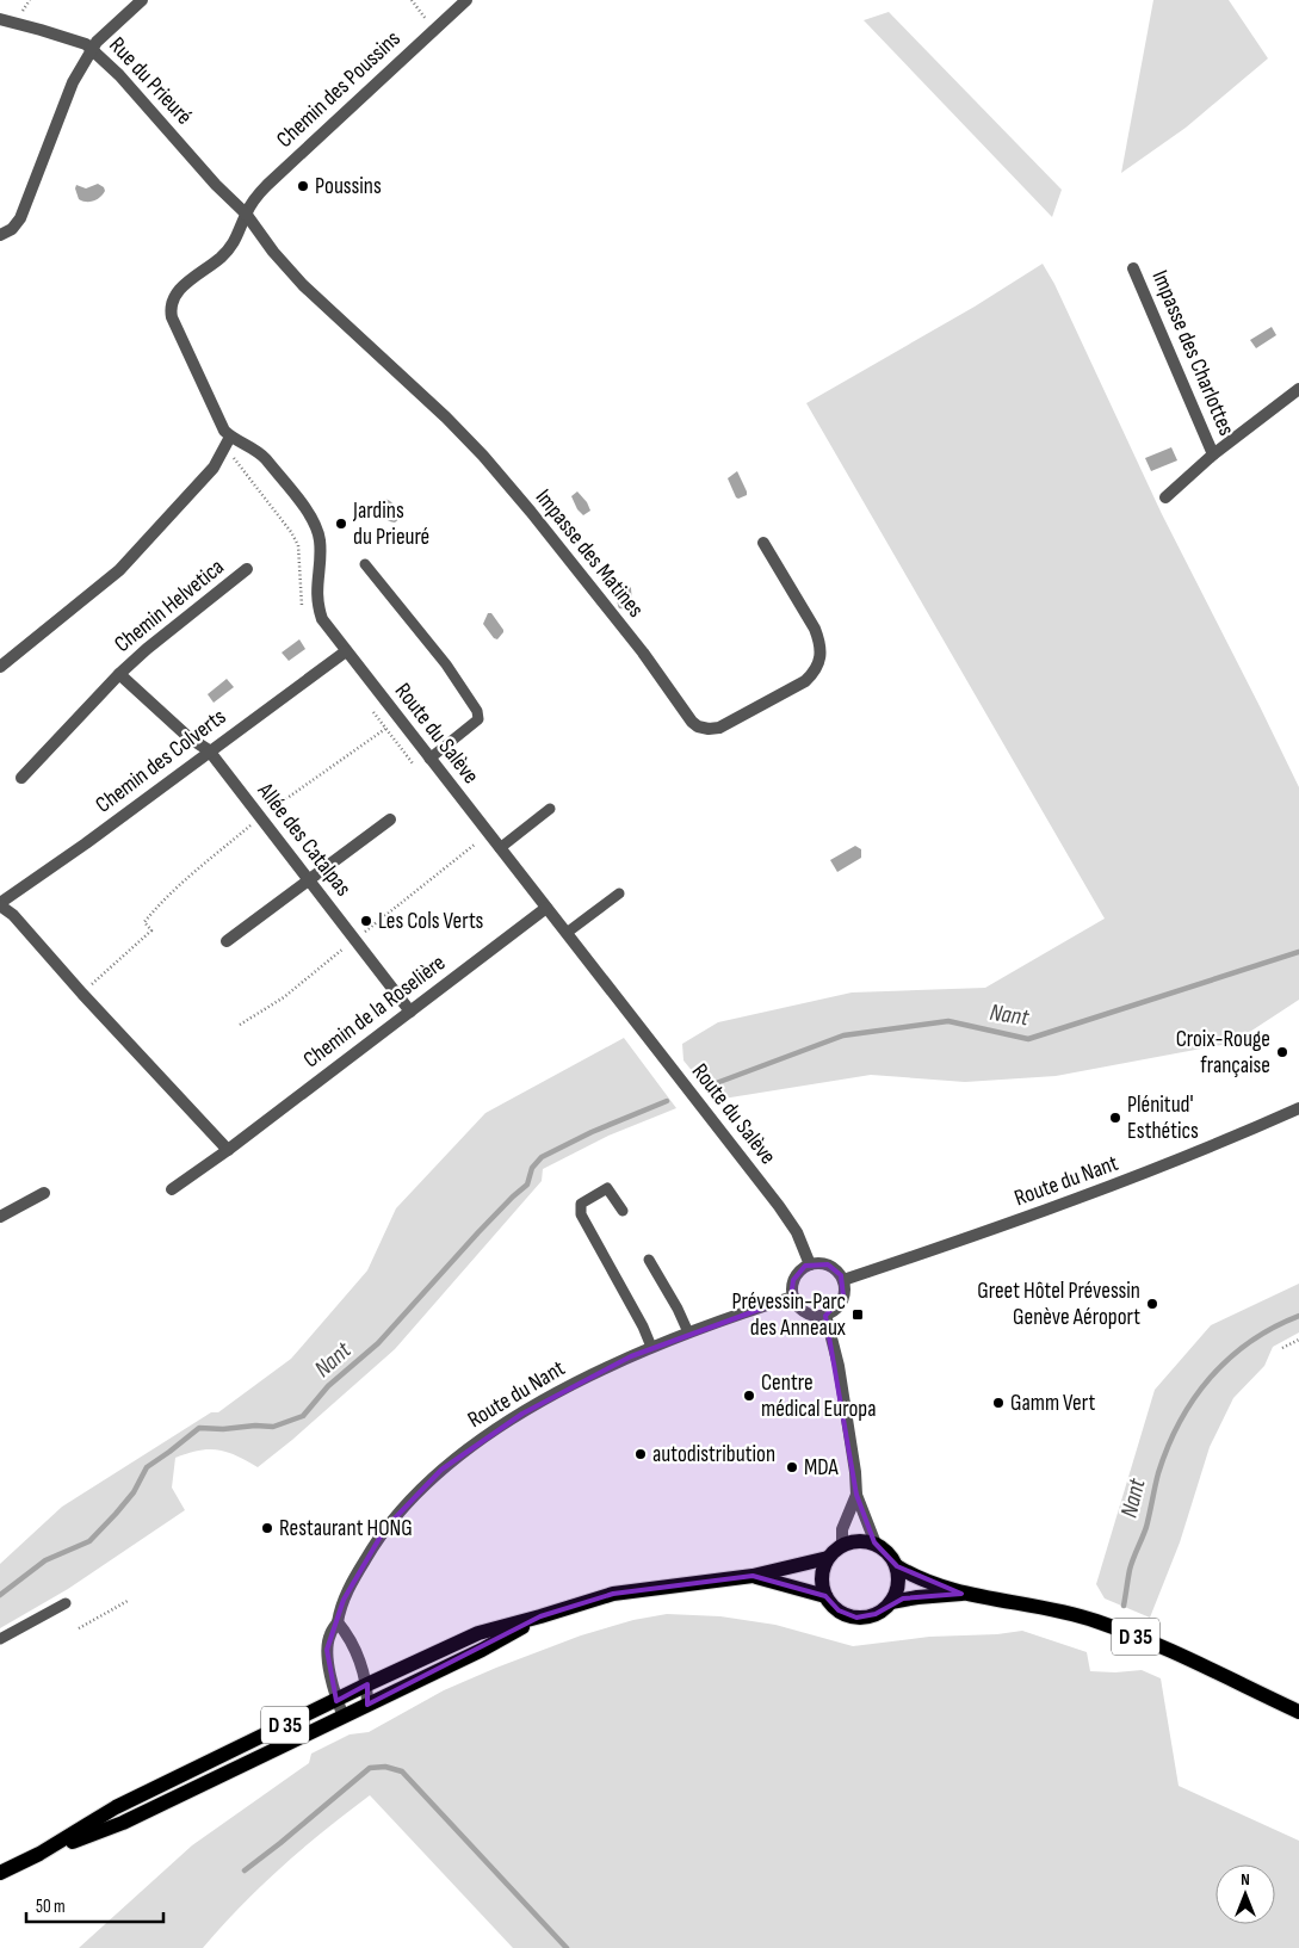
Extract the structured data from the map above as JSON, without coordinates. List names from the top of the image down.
{
  "streets": {
    "main road": ["D 35"],
    "street": [
      "Rue du Prieuré",
      "Chemin des Poussins",
      "Impasse des Charlottes",
      "Impasse des Matines",
      "Chemin Helvetica",
      "Route du Salève",
      "Chemin des Colverts",
      "Allée des Catalpas",
      "Chemin de la Roselière",
      "Route du Nant"
    ]
  },
  "crossings": [
    ["Rue du Prieuré", "Chemin des Poussins"],
    ["Rue du Prieuré", "Impasse des Matines"],
    ["Rue du Prieuré", "Route du Salève"],
    ["Chemin des Poussins", "Impasse des Matines"],
    ["Chemin des Poussins", "Route du Salève"],
    ["Impasse des Matines", "Route du Salève"],
    ["Chemin Helvetica", "Chemin des Colverts"],
    ["Chemin Helvetica", "Allée des Catalpas"],
    ["Route du Salève", "Chemin des Colverts"],
    ["Route du Salève", "Chemin de la Roselière"],
    ["Route du Salève", "Route du Nant"],
    ["Chemin des Colverts", "Allée des Catalpas"],
    ["Allée des Catalpas", "Chemin de la Roselière"],
    ["Route du Nant", "D 35"]
  ],
  "water": ["Nant"],
  "places": {
    "other": [
      "Poussins",
      "Jardins du Prieuré",
      "Les Cols Verts",
      "Croix-Rouge française",
      "Plénitud' Esthétics",
      "Greet Hôtel Prévessin Genève Aéroport",
      "Centre médical Europa",
      "Gamm Vert",
      "autodistribution",
      "MDA",
      "Restaurant HONG"
    ],
    "transit": ["Prévessin-Parc des Anneaux"]
  },
  "scale_bar": "50 m",
  "north": "top"
}
